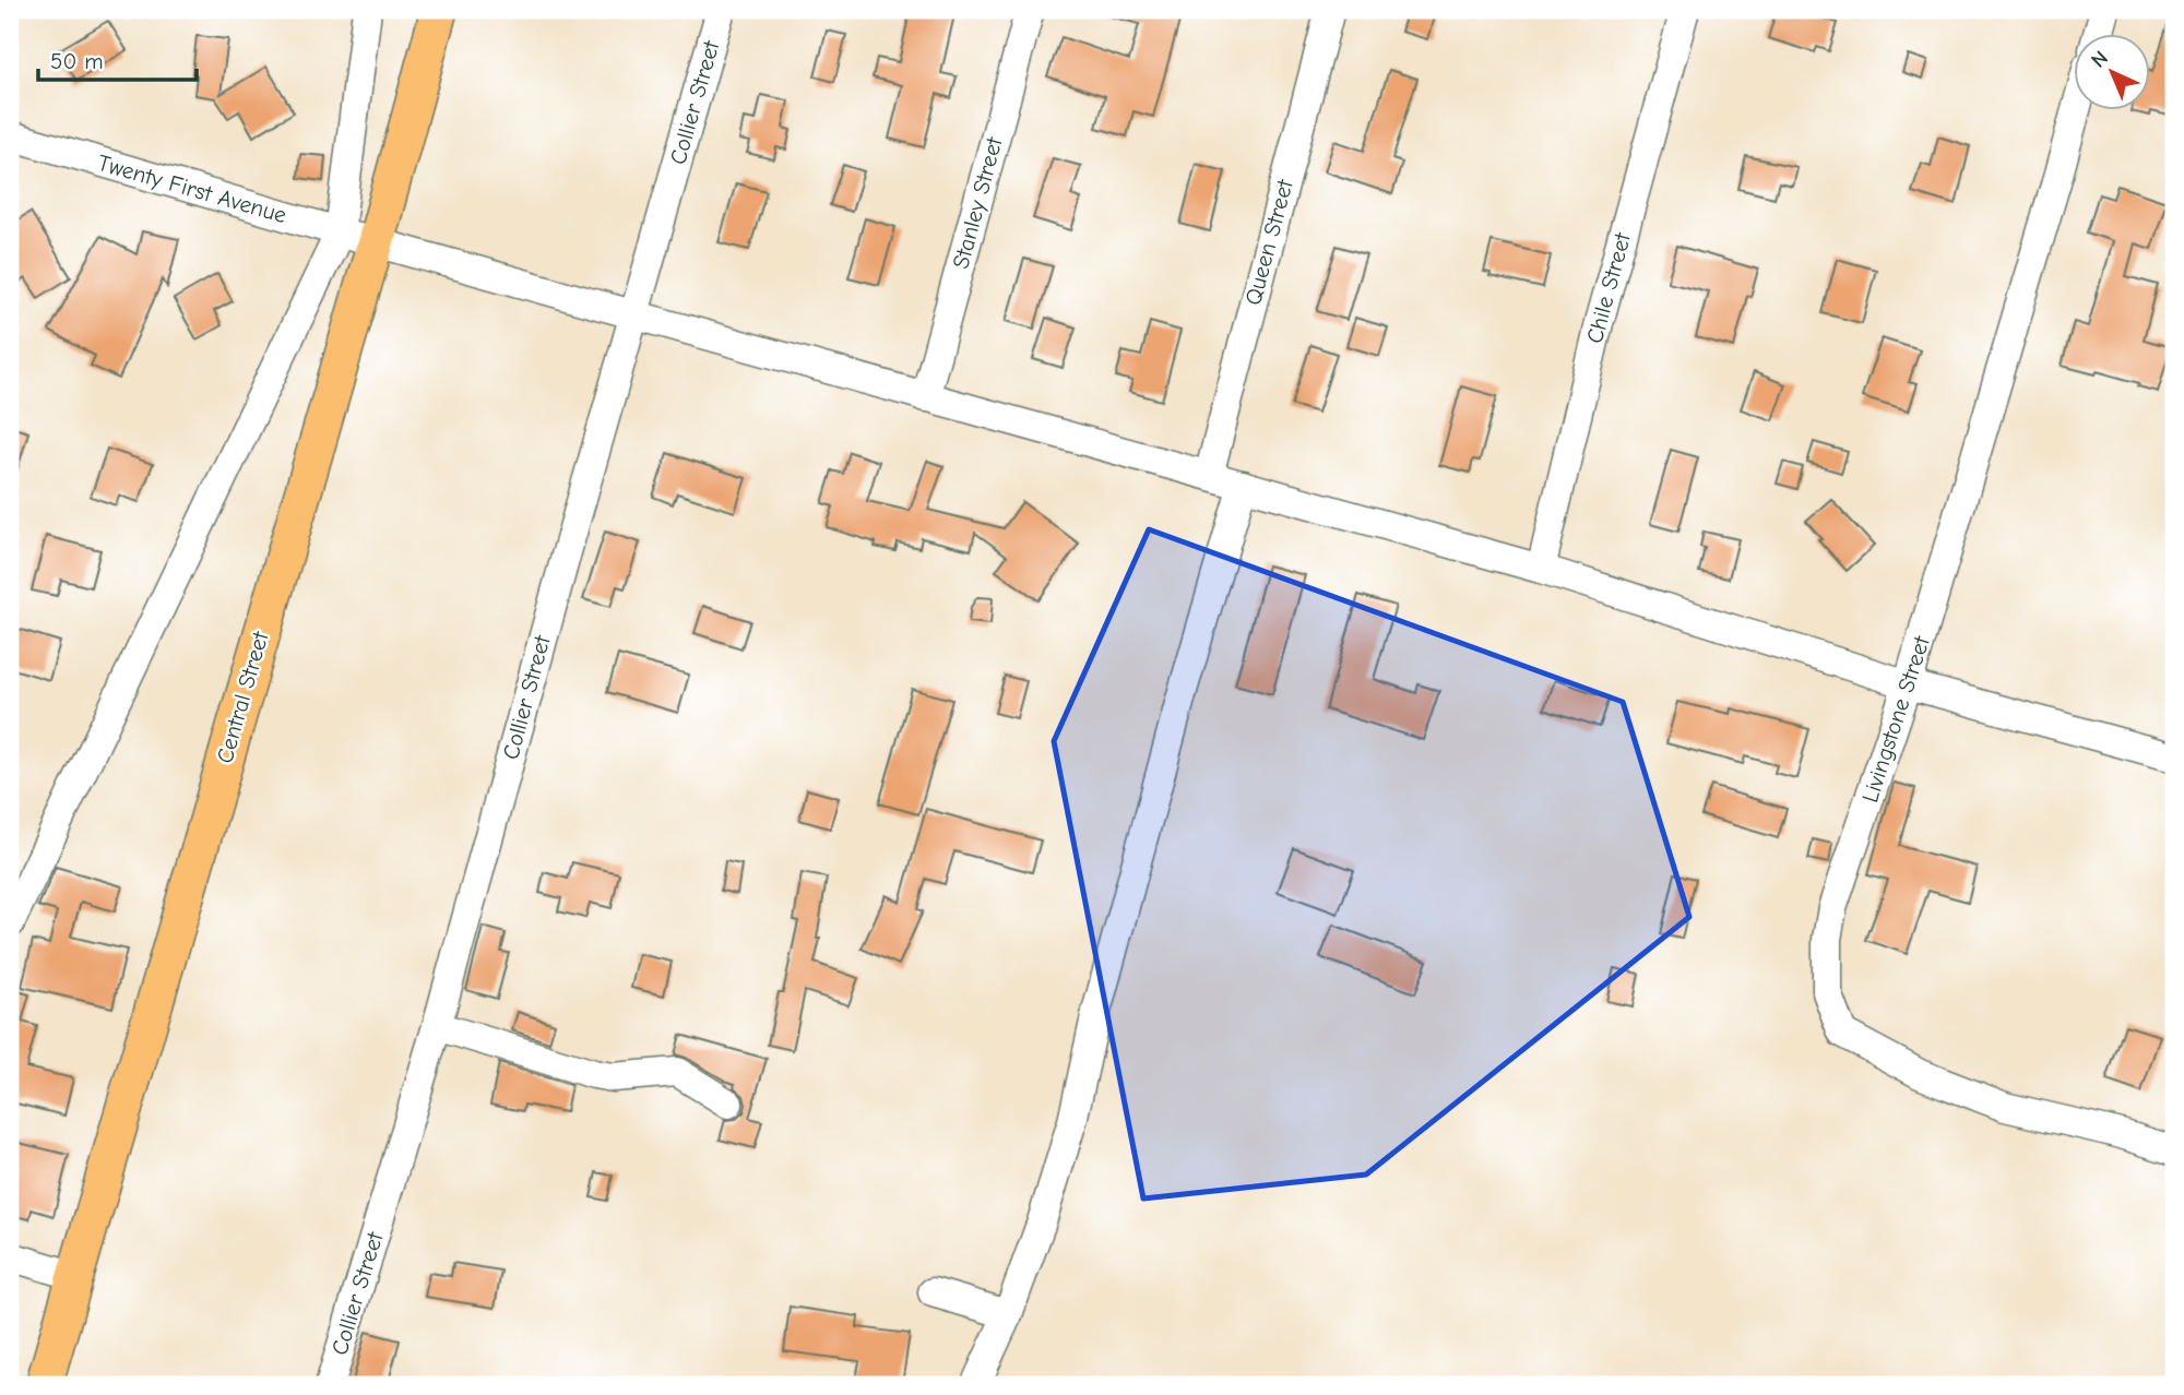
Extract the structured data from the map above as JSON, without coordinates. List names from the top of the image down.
{
  "streets": {
    "main road": ["Central Street"],
    "street": [
      "Collier Street",
      "Twenty First Avenue",
      "Stanley Street",
      "Queen Street",
      "Chile Street",
      "Livingstone Street"
    ]
  },
  "crossings": [
    ["Collier Street", "Twenty First Avenue"],
    ["Twenty First Avenue", "Stanley Street"],
    ["Twenty First Avenue", "Queen Street"],
    ["Twenty First Avenue", "Chile Street"],
    ["Twenty First Avenue", "Central Street"],
    ["Twenty First Avenue", "Livingstone Street"]
  ],
  "scale_bar": "50 m",
  "north": "top left"
}
